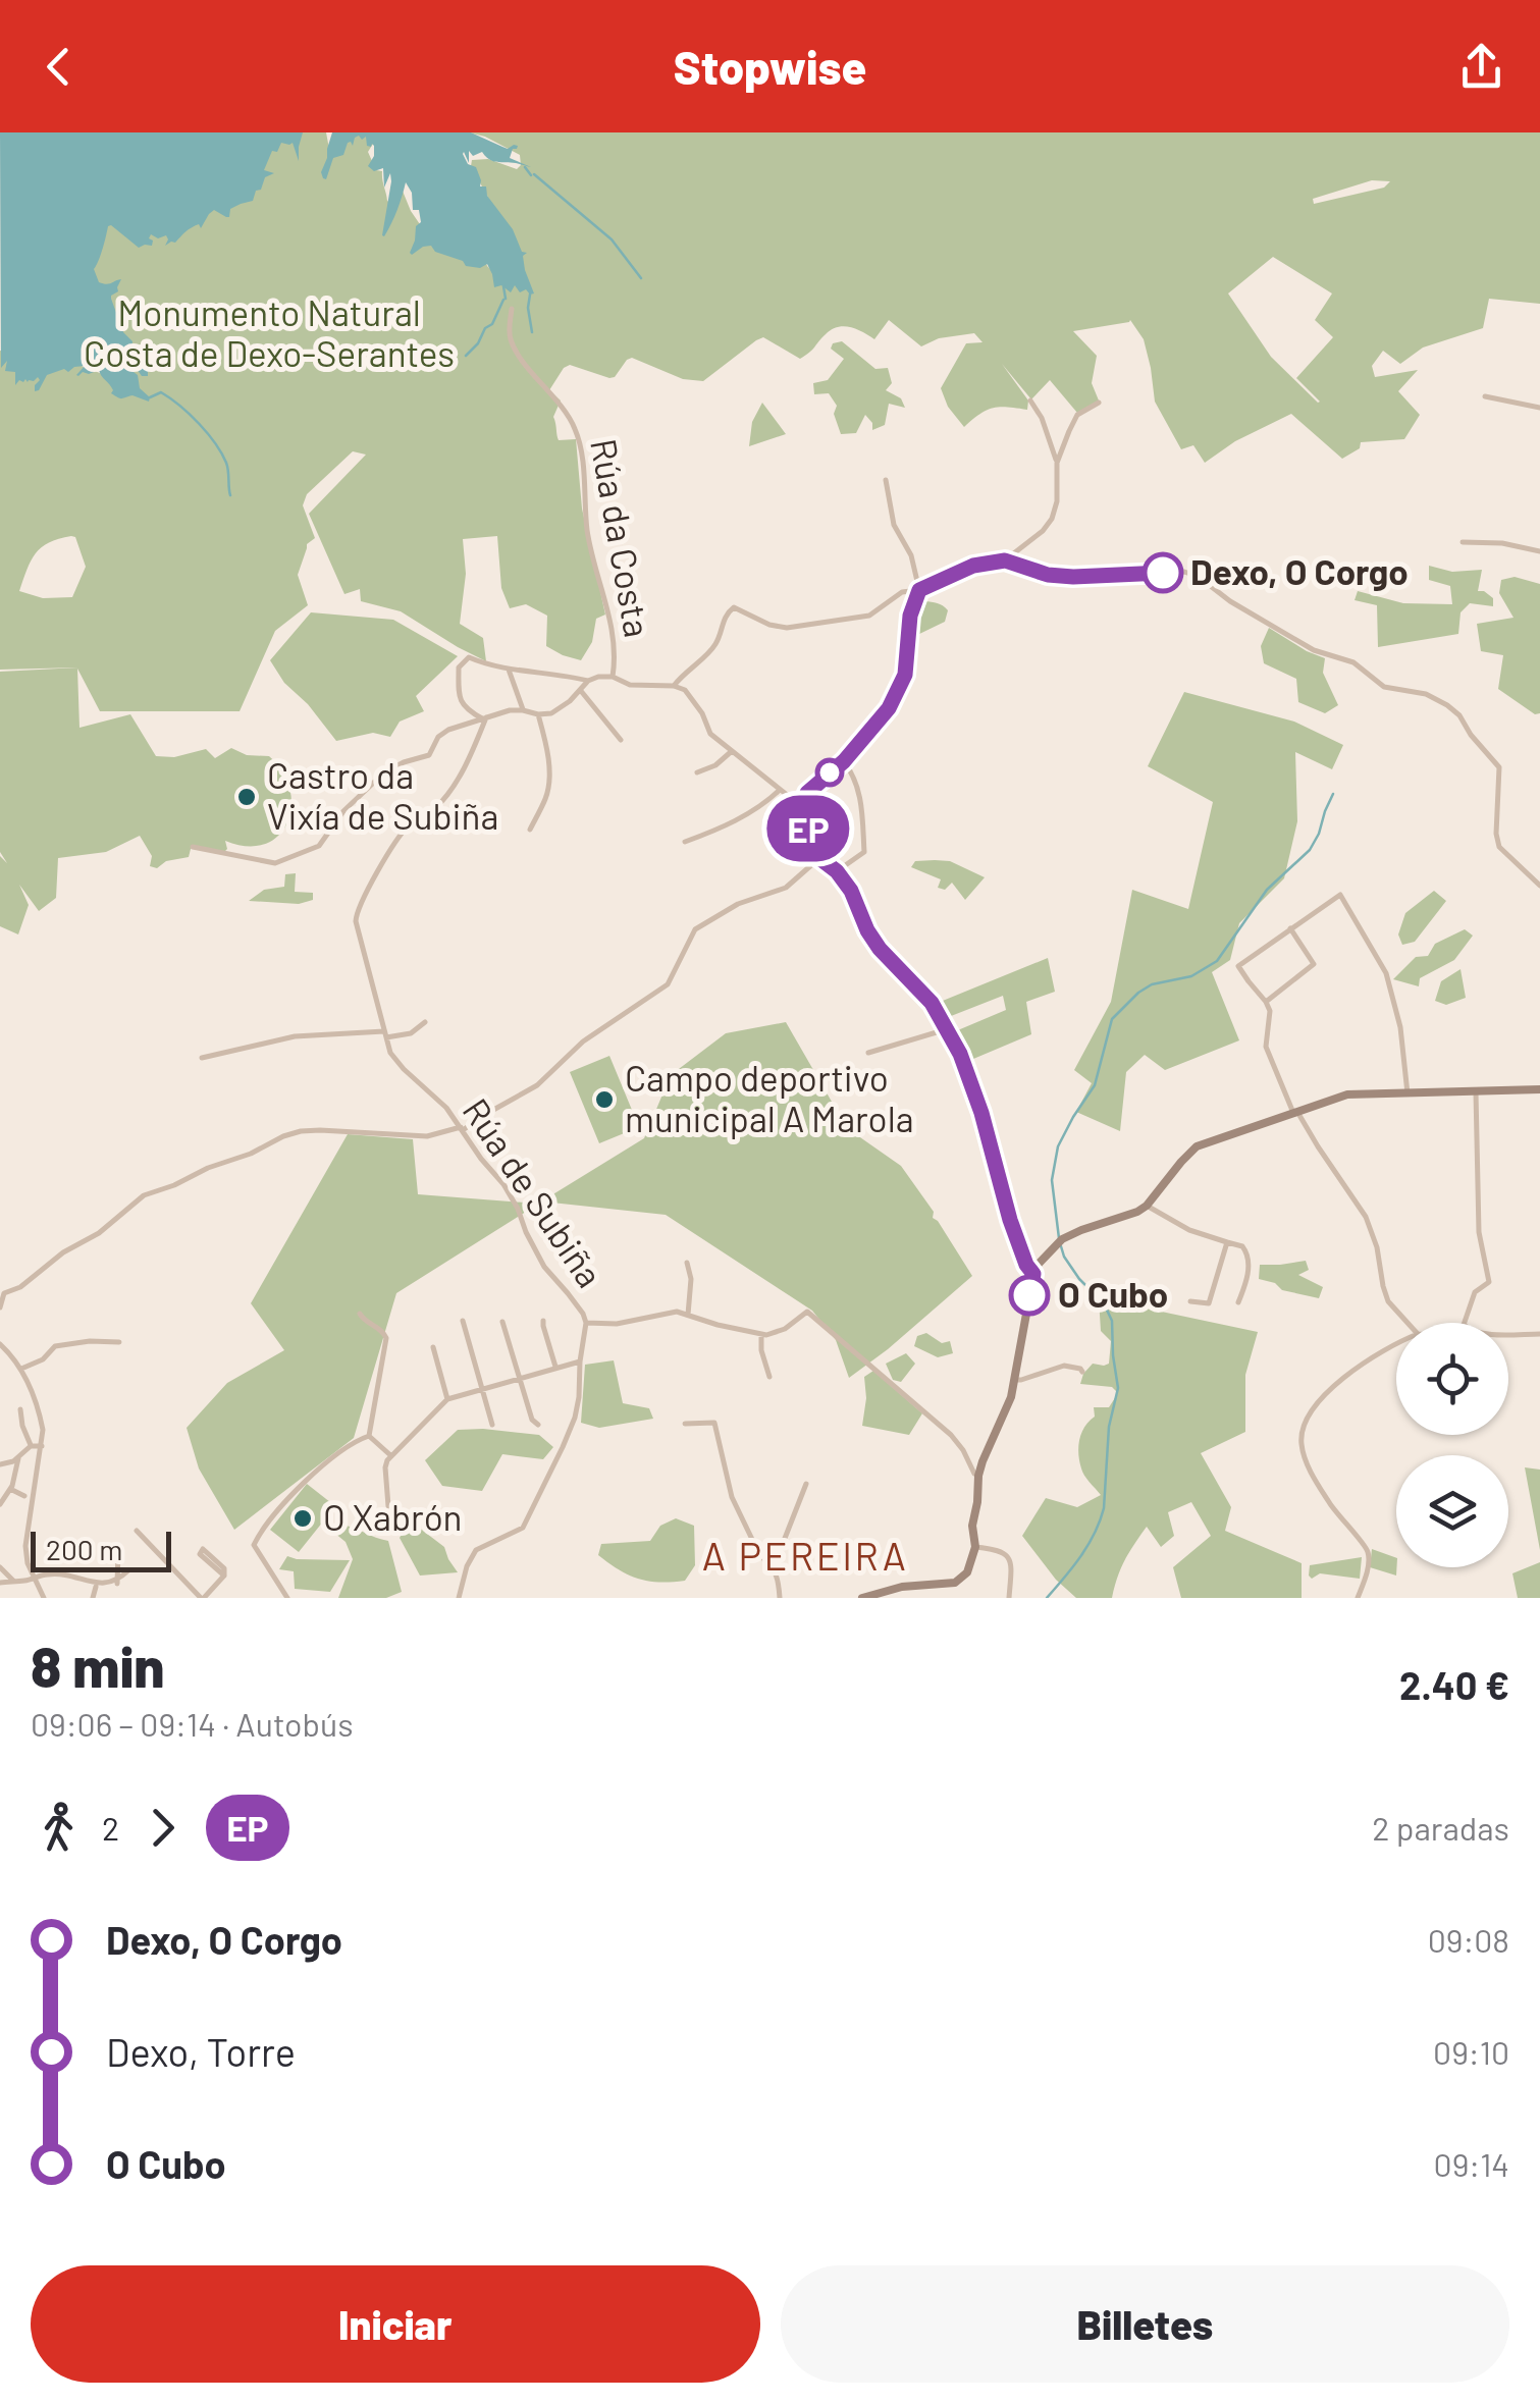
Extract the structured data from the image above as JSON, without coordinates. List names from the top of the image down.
{
  "streets": {
    "street": ["Rúa da Costa", "Rúa de Subiña"]
  },
  "districts": ["A PEREIRA"],
  "parks": ["Monumento Natural Costa de Dexo-Serantes"],
  "places": [
    "Dexo, O Corgo",
    "Castro da Vixía de Subiña",
    "Campo deportivo municipal A Marola",
    "O Cubo",
    "O Xabrón"
  ],
  "lines": ["bus line EP"],
  "scale_bar": "200 m",
  "page": {
    "header": "Stopwise",
    "on_map": "EP",
    "scale": "200 m",
    "heading": ["8 min", "09:06 – 09:14 · Autobús", "2.40 €"],
    "legs": ["2", "EP", "2 paradas"],
    "list": [
      {
        "name": "Dexo, O Corgo",
        "value": "09:08"
      },
      {
        "name": "Dexo, Torre",
        "value": "09:10"
      },
      {
        "name": "O Cubo",
        "value": "09:14"
      }
    ],
    "buttons": ["Iniciar", "Billetes"]
  }
}
